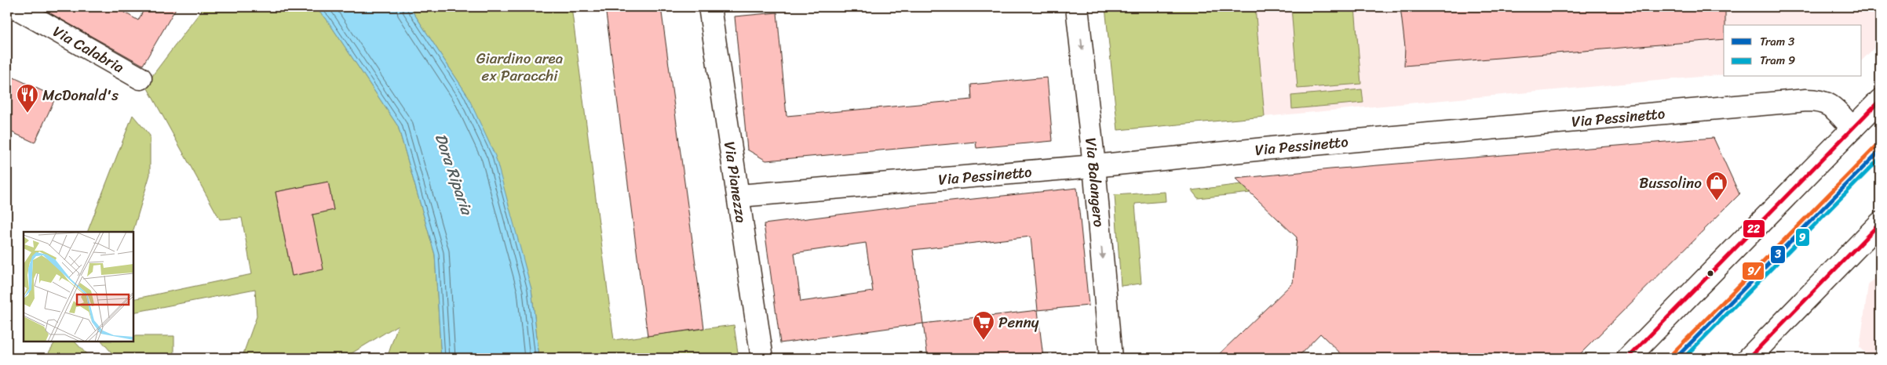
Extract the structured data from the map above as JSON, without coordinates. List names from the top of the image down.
{
  "streets": {
    "street": [
      "Via Calabria",
      "Via Pessinetto",
      "Via Pianezza",
      "Via Balangero"
    ]
  },
  "crossings": [
    ["Via Pessinetto", "Via Pianezza"],
    ["Via Pessinetto", "Via Balangero"]
  ],
  "one_way": ["Via Balangero"],
  "water": ["Dora Riparia"],
  "parks": ["Giardino area ex Paracchi"],
  "places": {
    "restaurant": ["McDonald's"],
    "shop": ["Bussolino"],
    "supermarket": ["Penny"]
  },
  "lines": [
    "transit line 22",
    "transit line 9/",
    "tram line 3",
    "tram line 9"
  ],
  "legend": ["Tram 3", "Tram 9"]
}
